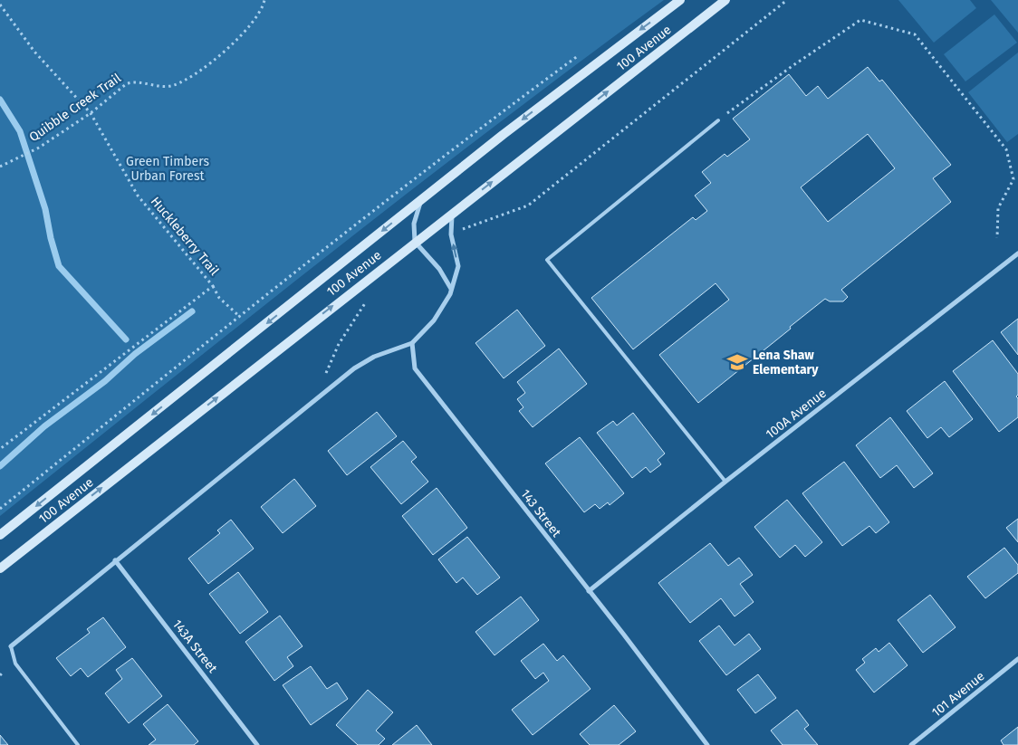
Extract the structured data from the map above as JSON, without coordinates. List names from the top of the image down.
{
  "streets": {
    "main road": ["100 Avenue"],
    "street": [
      "100A Avenue",
      "143 Street",
      "143A Street",
      "101 Avenue"
    ],
    "path": ["Quibble Creek Trail", "Huckleberry Trail"]
  },
  "crossings": [
    ["Quibble Creek Trail", "Huckleberry Trail"],
    ["100A Avenue", "143 Street"]
  ],
  "parks": ["Green Timbers Urban Forest"],
  "places": {
    "school or university": ["Lena Shaw Elementary"]
  }
}
